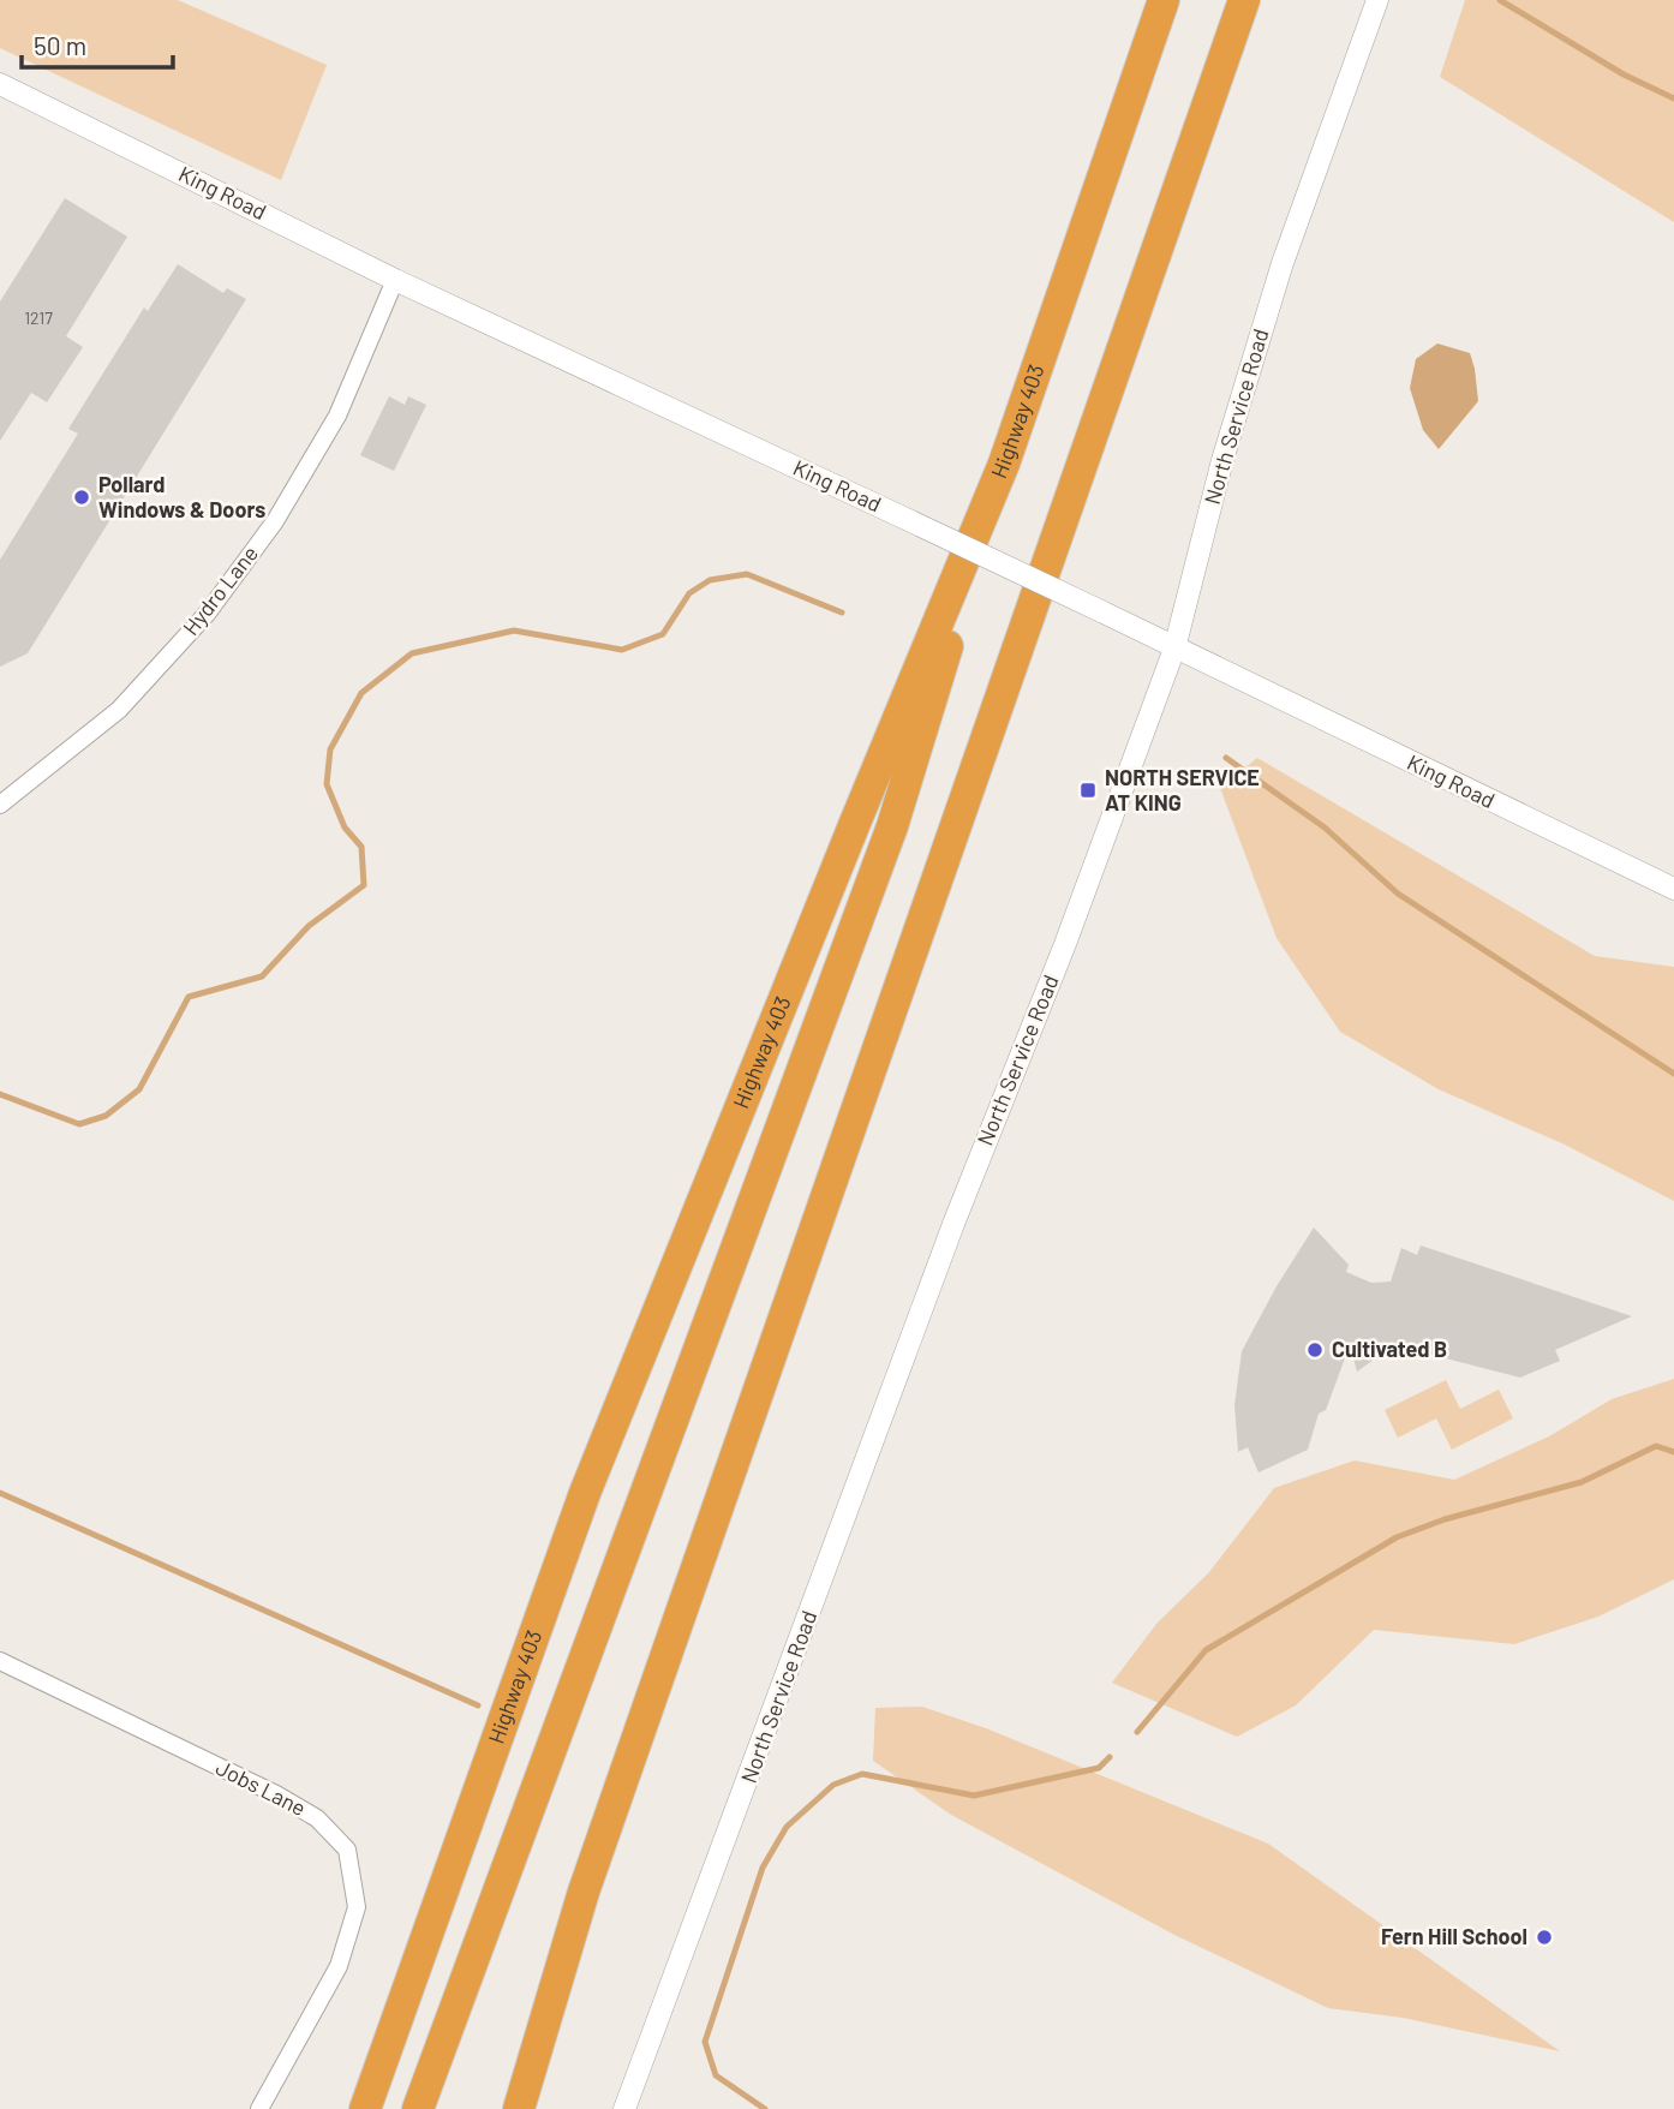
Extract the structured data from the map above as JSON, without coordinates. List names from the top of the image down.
{
  "streets": {
    "highway": ["Highway 403"],
    "street": [
      "King Road",
      "North Service Road",
      "Hydro Lane",
      "Jobs Lane"
    ]
  },
  "crossings": [
    ["King Road", "North Service Road"],
    ["King Road", "Hydro Lane"]
  ],
  "places": {
    "other": ["Pollard Windows & Doors", "Cultivated B", "Fern Hill School"],
    "transit": ["NORTH SERVICE AT KING"]
  },
  "house_numbers": ["1217"],
  "scale_bar": "50 m"
}
